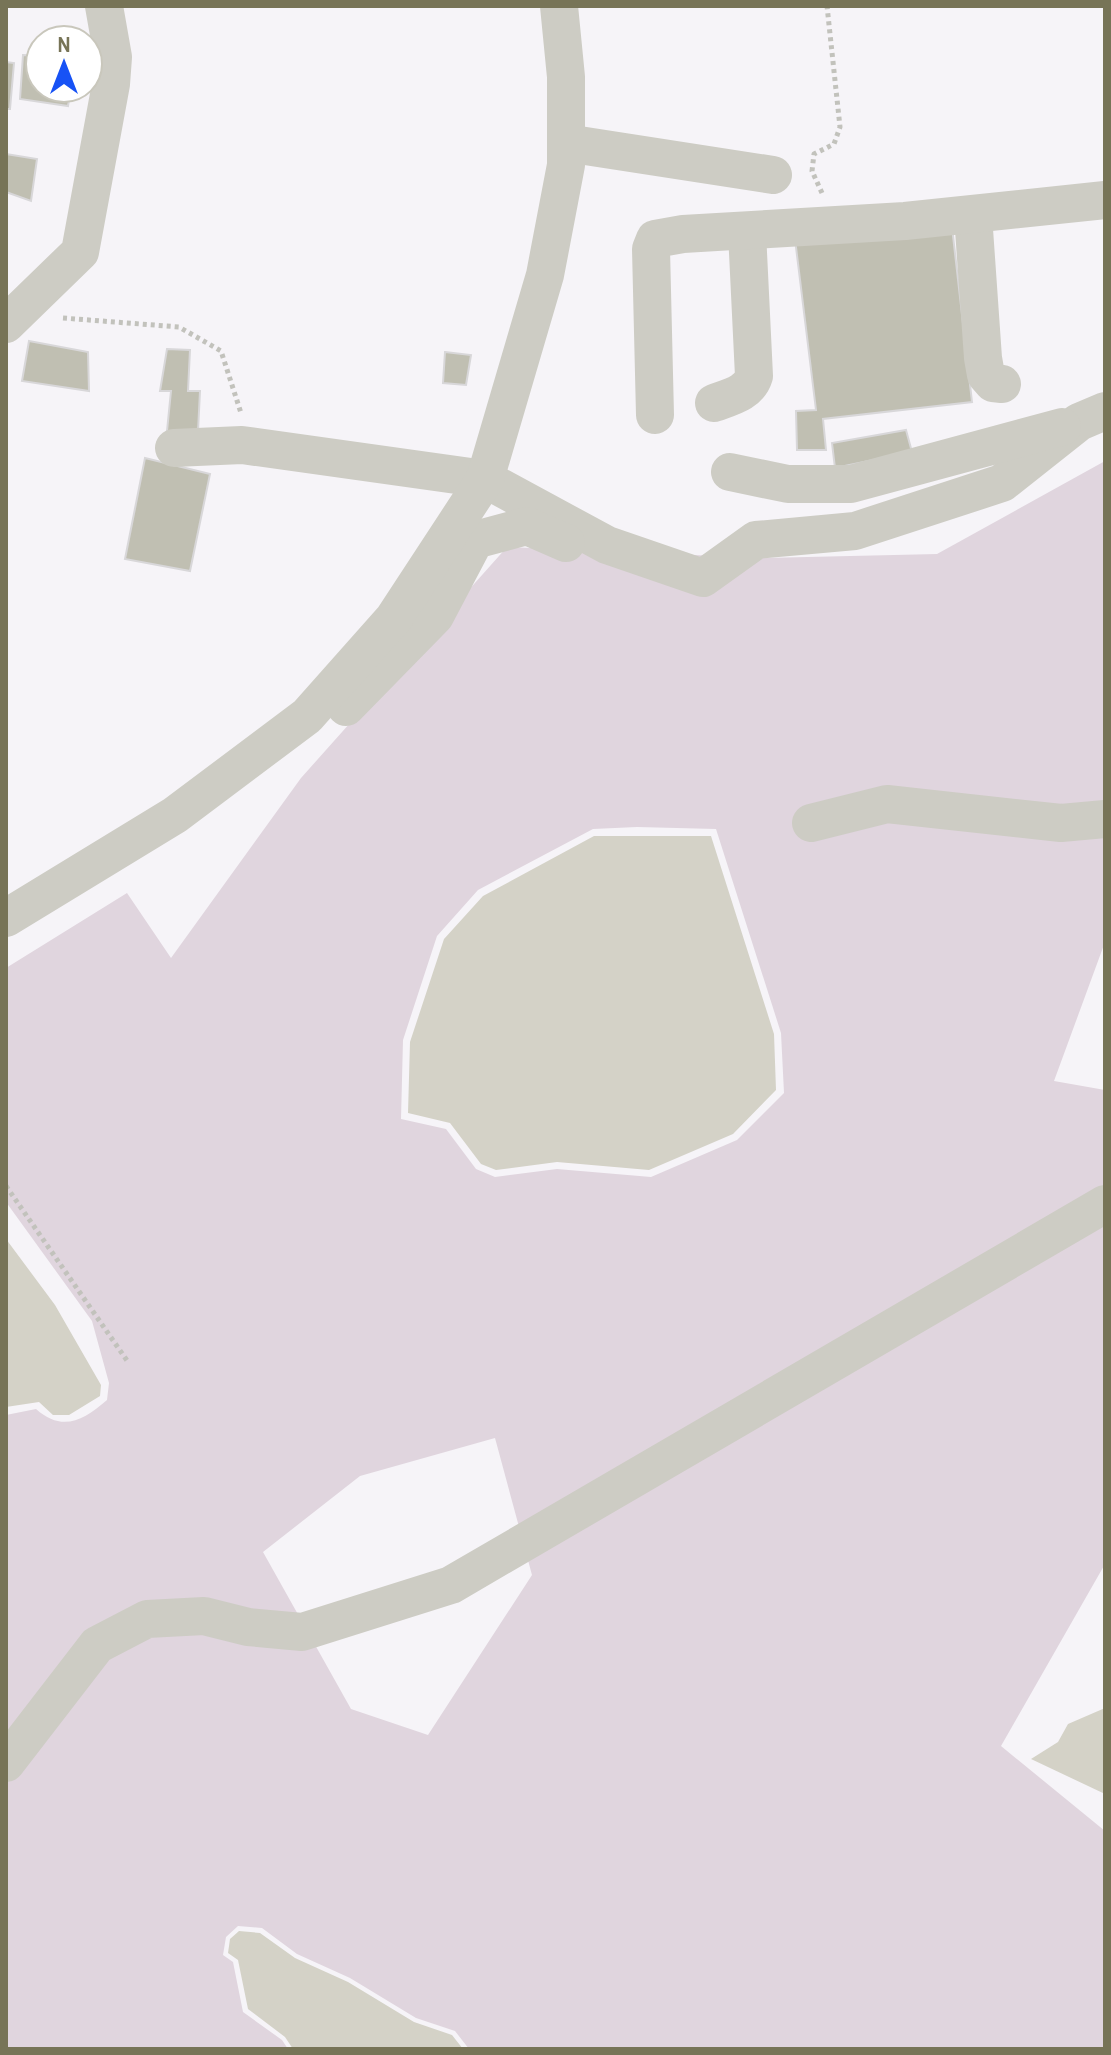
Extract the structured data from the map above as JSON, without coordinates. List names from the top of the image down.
{
  "north": "top"
}
